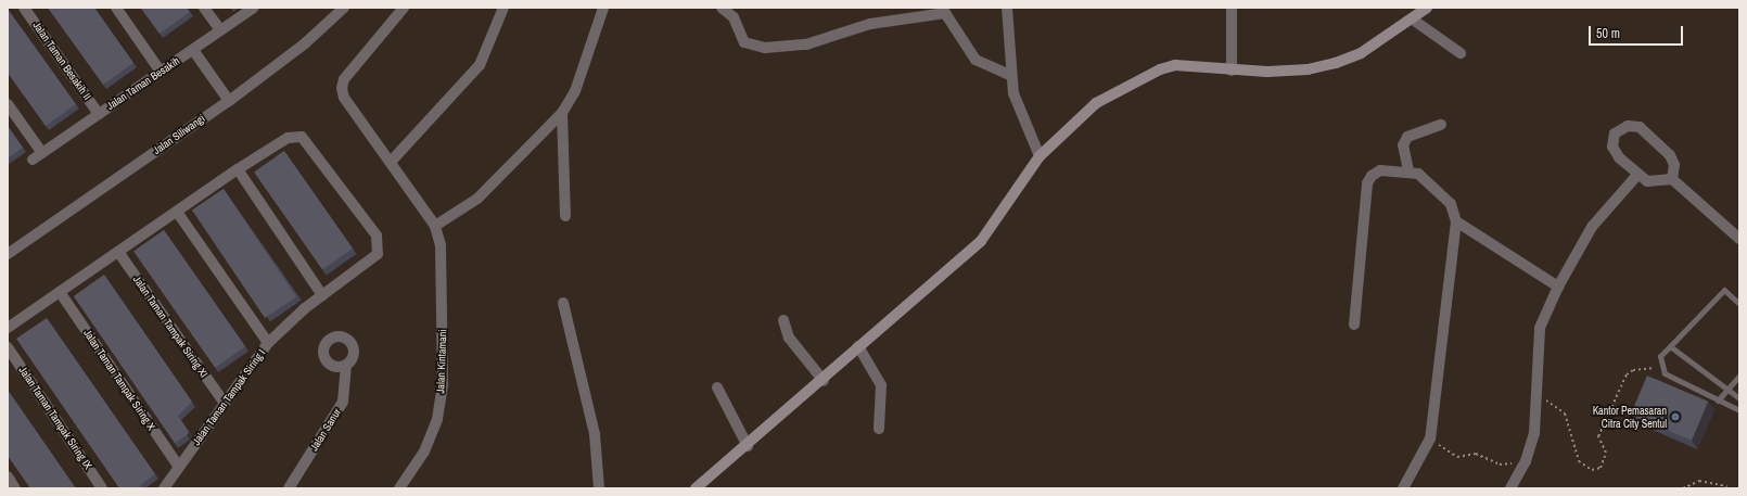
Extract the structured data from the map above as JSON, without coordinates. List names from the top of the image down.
{
  "streets": {
    "street": [
      "Jalan Taman Besakih II",
      "Jalan Taman Besakih",
      "Jalan Siliwangi",
      "Jalan Taman Tampak Siring XI",
      "Jalan Kintamani",
      "Jalan Taman Tampak Siring X",
      "Jalan Taman Tampak Siring I",
      "Jalan Taman Tampak Siring IX",
      "Jalan Sanur"
    ]
  },
  "crossings": [
    ["Jalan Taman Besakih II", "Jalan Taman Besakih"],
    ["Jalan Taman Tampak Siring XI", "Jalan Taman Tampak Siring I"],
    ["Jalan Taman Tampak Siring X", "Jalan Taman Tampak Siring I"]
  ],
  "places": ["Kantor Pemasaran Citra City Sentul"],
  "scale_bar": "50 m"
}
